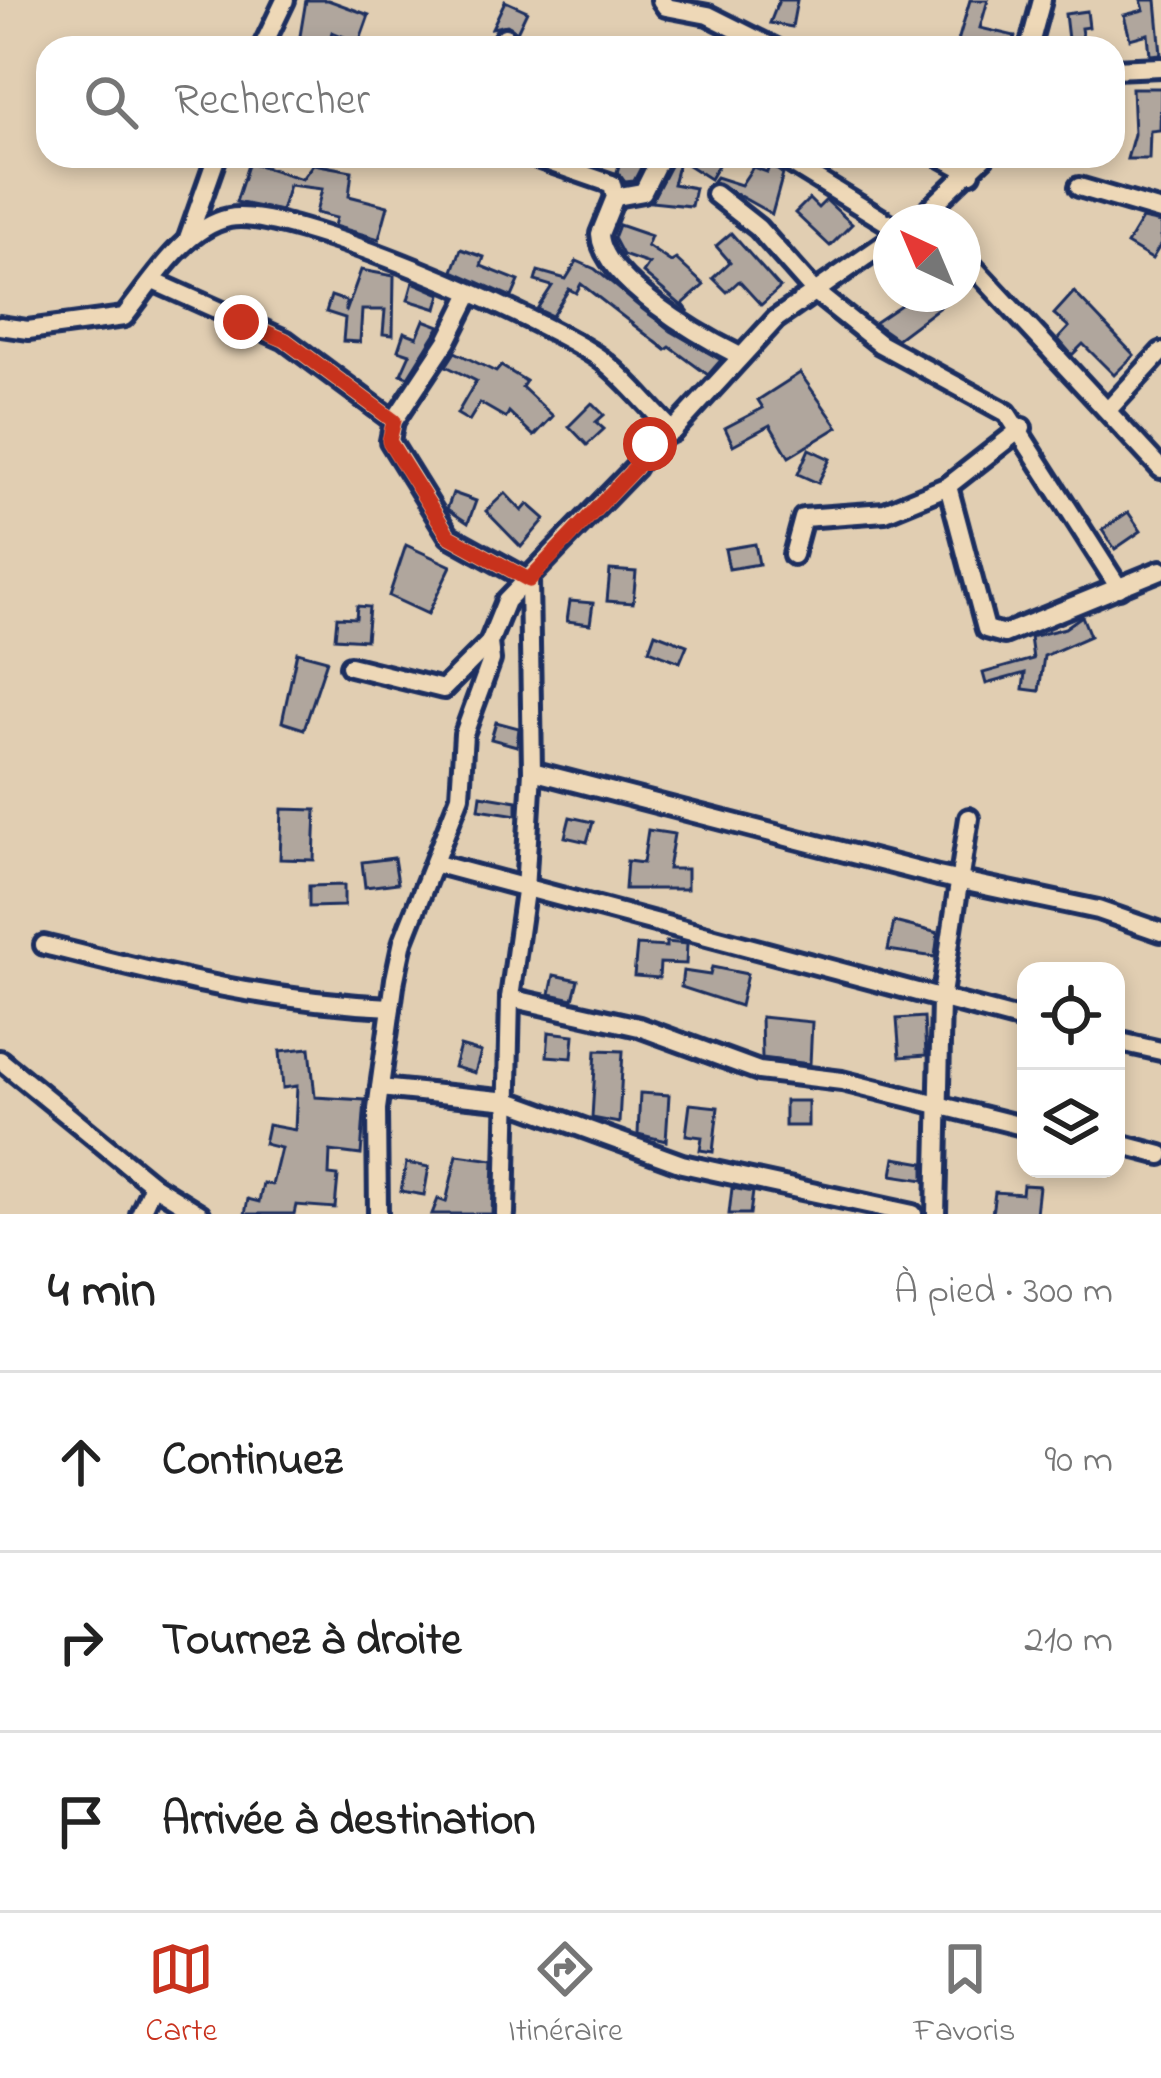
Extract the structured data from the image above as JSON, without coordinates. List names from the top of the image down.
{
  "north": "top left",
  "page": {
    "search": "Rechercher",
    "heading": ["4 min", "À pied · 300 m"],
    "list": [
      ["Continuez", "90 m"],
      ["Tournez à droite", "210 m"],
      "Arrivée à destination"
    ],
    "nav": ["Carte", "Itinéraire", "Favoris"]
  }
}
